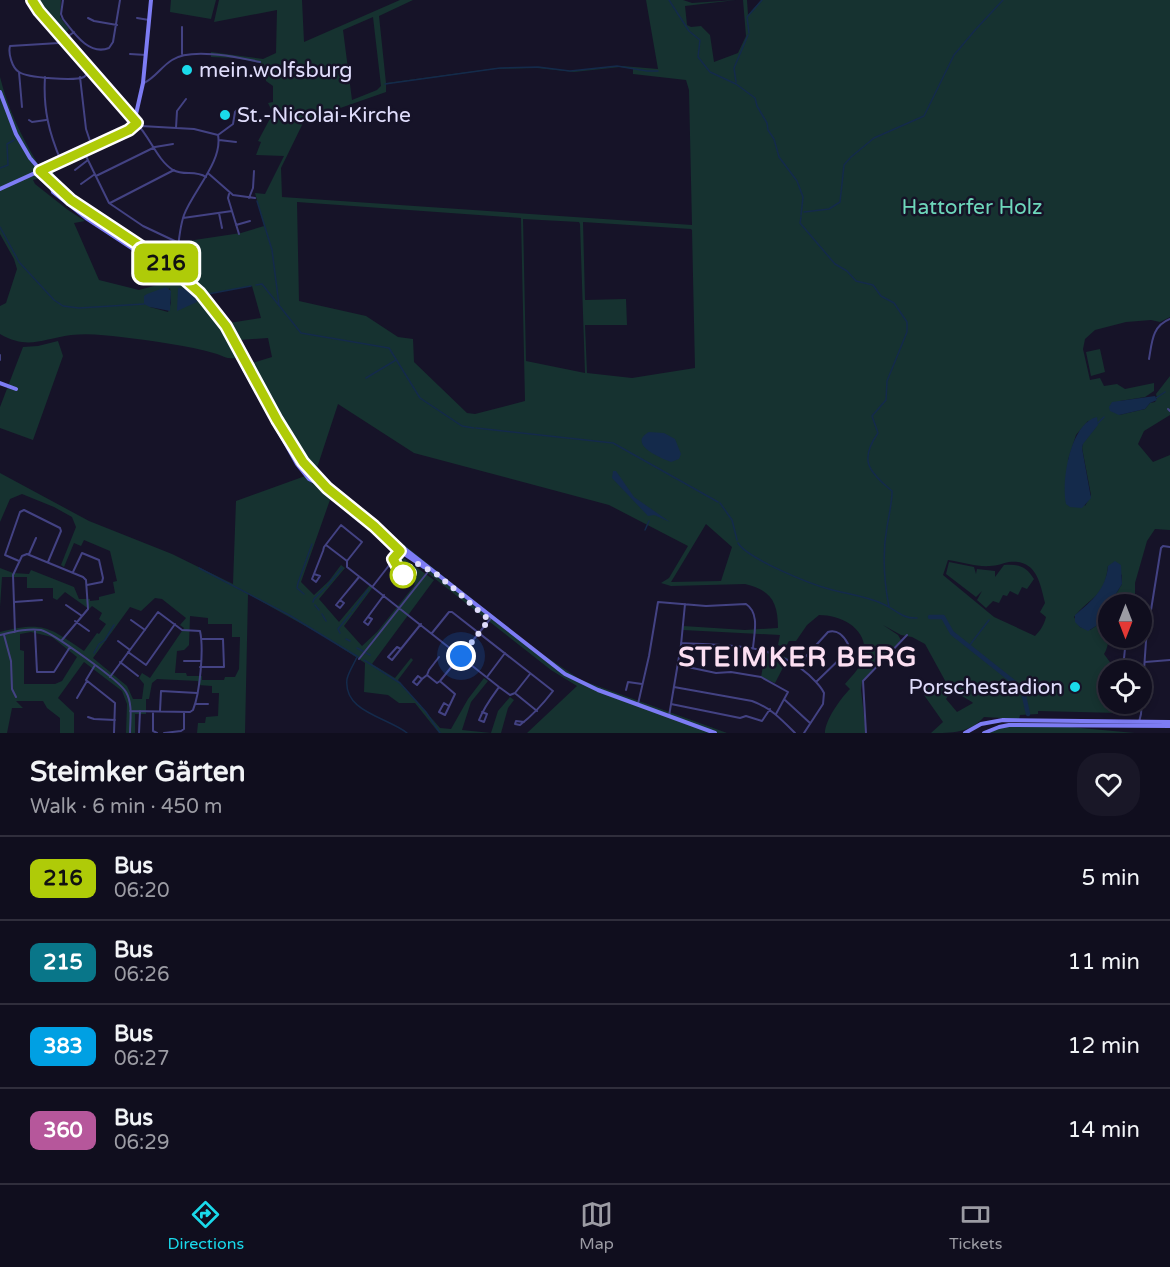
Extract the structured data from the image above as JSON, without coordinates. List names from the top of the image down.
{
  "districts": ["STEIMKER BERG"],
  "parks": ["Hattorfer Holz"],
  "places": ["mein.wolfsburg", "St.-Nicolai-Kirche", "Porschestadion"],
  "lines": ["bus line 216"],
  "north": "bottom",
  "page": {
    "on_map": "216",
    "heading": ["Steimker Gärten", "Walk · 6 min · 450 m"],
    "list": [
      {
        "mark": "216",
        "name": "Bus",
        "note": "06:20",
        "value": "5 min"
      },
      {
        "mark": "215",
        "name": "Bus",
        "note": "06:26",
        "value": "11 min"
      },
      {
        "mark": "383",
        "name": "Bus",
        "note": "06:27",
        "value": "12 min"
      },
      {
        "mark": "360",
        "name": "Bus",
        "note": "06:29",
        "value": "14 min"
      }
    ],
    "tabs": ["Directions", "Map", "Tickets"]
  }
}
